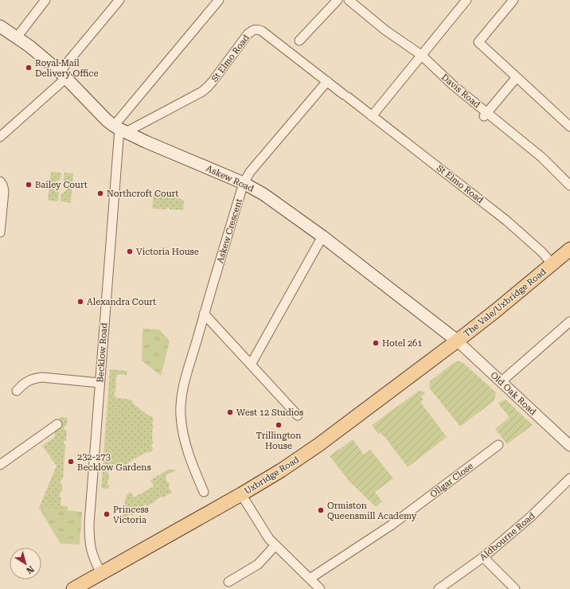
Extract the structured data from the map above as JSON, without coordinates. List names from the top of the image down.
{
  "streets": {
    "main road": ["Askew Road", "The Vale/Uxbridge Road", "Uxbridge Road"],
    "street": [
      "St Elmo Road",
      "Davis Road",
      "Askew Crescent",
      "Becklow Road",
      "Old Oak Road",
      "Ollgar Close",
      "Aldbourne Road"
    ]
  },
  "crossings": [
    ["St Elmo Road", "Askew Road"],
    ["St Elmo Road", "Askew Crescent"],
    ["St Elmo Road", "The Vale/Uxbridge Road"],
    ["St Elmo Road", "Becklow Road"],
    ["Askew Road", "Askew Crescent"],
    ["Askew Road", "The Vale/Uxbridge Road"],
    ["Askew Road", "Becklow Road"],
    ["Askew Road", "Old Oak Road"],
    ["Askew Road", "Uxbridge Road"],
    ["The Vale/Uxbridge Road", "Old Oak Road"],
    ["The Vale/Uxbridge Road", "Uxbridge Road"],
    ["Becklow Road", "Uxbridge Road"],
    ["Old Oak Road", "Uxbridge Road"]
  ],
  "places": [
    "Royal Mail Delivery Office",
    "Bailey Court",
    "Northcroft Court",
    "Victoria House",
    "Alexandra Court",
    "Hotel 261",
    "West 12 Studios",
    "Trillington House",
    "232-273 Becklow Gardens",
    "Ormiston Queensmill Academy",
    "Princess Victoria"
  ],
  "north": "bottom right"
}
